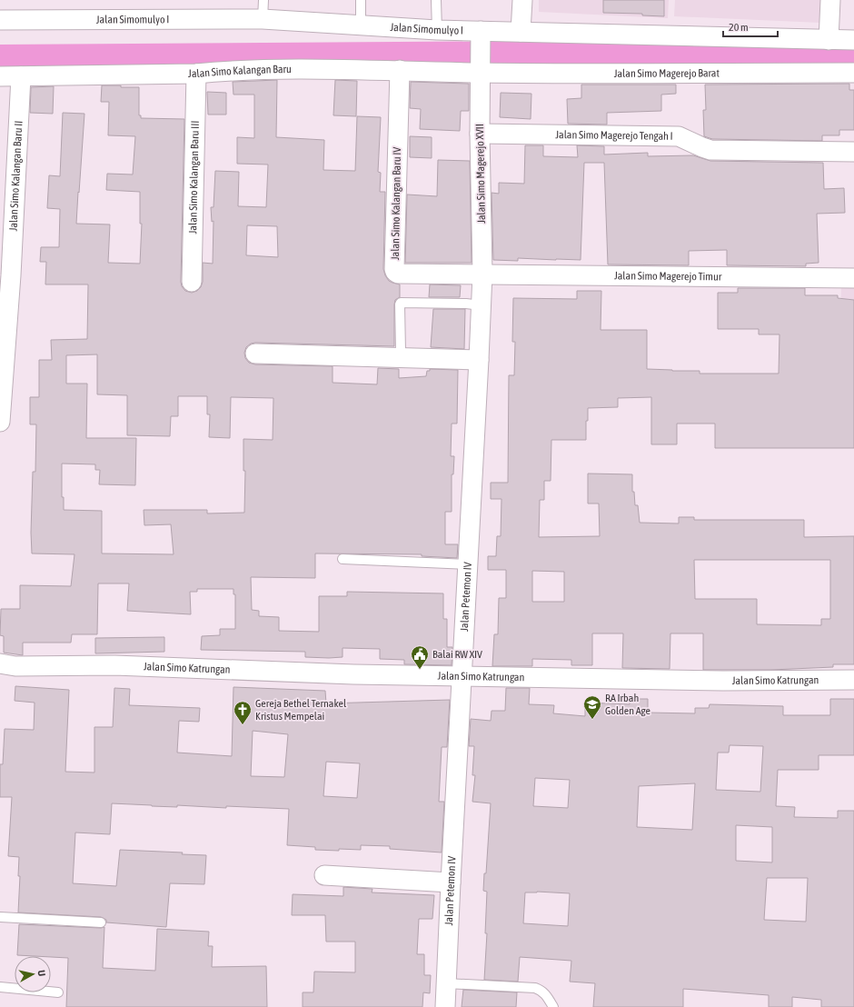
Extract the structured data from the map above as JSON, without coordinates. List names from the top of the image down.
{
  "streets": {
    "street": [
      "Jalan Simomulyo I",
      "Jalan Simo Kalangan Baru",
      "Jalan Simo Magerejo Barat",
      "Jalan Simo Magerejo Tengah I",
      "Jalan Simo Magerejo XVII",
      "Jalan Simo Kalangan Baru II",
      "Jalan Simo Kalangan Baru III",
      "Jalan Simo Kalangan Baru IV",
      "Jalan Simo Magerejo Timur",
      "Jalan Petemon IV",
      "Jalan Simo Katrungan"
    ]
  },
  "crossings": [
    ["Jalan Simomulyo I", "Jalan Simo Magerejo XVII"],
    ["Jalan Simo Kalangan Baru", "Jalan Simo Magerejo Barat"],
    ["Jalan Simo Kalangan Baru", "Jalan Simo Magerejo XVII"],
    ["Jalan Simo Kalangan Baru", "Jalan Simo Kalangan Baru II"],
    ["Jalan Simo Kalangan Baru", "Jalan Simo Kalangan Baru III"],
    ["Jalan Simo Kalangan Baru", "Jalan Simo Kalangan Baru IV"],
    ["Jalan Simo Magerejo Barat", "Jalan Simo Magerejo XVII"],
    ["Jalan Simo Magerejo Tengah I", "Jalan Simo Magerejo XVII"],
    ["Jalan Simo Magerejo XVII", "Jalan Simo Kalangan Baru IV"],
    ["Jalan Simo Magerejo XVII", "Jalan Simo Magerejo Timur"],
    ["Jalan Simo Magerejo XVII", "Jalan Petemon IV"],
    ["Jalan Simo Kalangan Baru IV", "Jalan Simo Magerejo Timur"],
    ["Jalan Simo Kalangan Baru IV", "Jalan Petemon IV"],
    ["Jalan Simo Magerejo Timur", "Jalan Petemon IV"],
    ["Jalan Petemon IV", "Jalan Simo Katrungan"]
  ],
  "places": {
    "public building": ["Balai RW XIV"],
    "school or university": ["RA Irbah Golden Age"],
    "church": ["Gereja Bethel Ternakel Kristus Mempelai"]
  },
  "scale_bar": "20 m",
  "north": "right"
}
